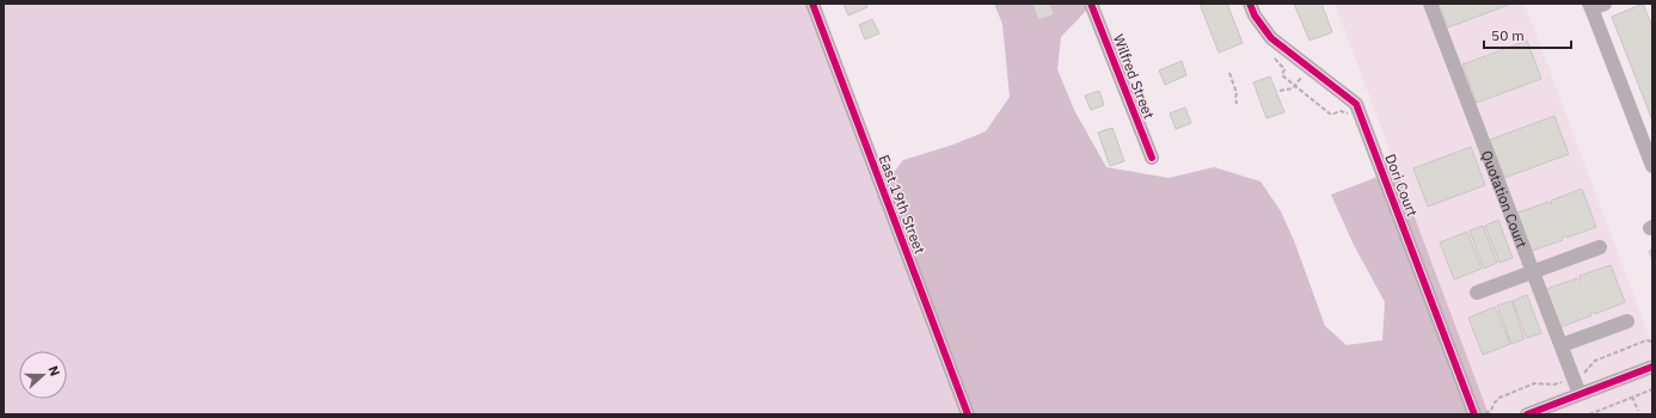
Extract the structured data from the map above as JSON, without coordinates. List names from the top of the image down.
{
  "streets": {
    "street": [
      "Wilfred Street",
      "Dori Court",
      "Quotation Court",
      "East 19th Street"
    ]
  },
  "scale_bar": "50 m",
  "north": "right"
}
